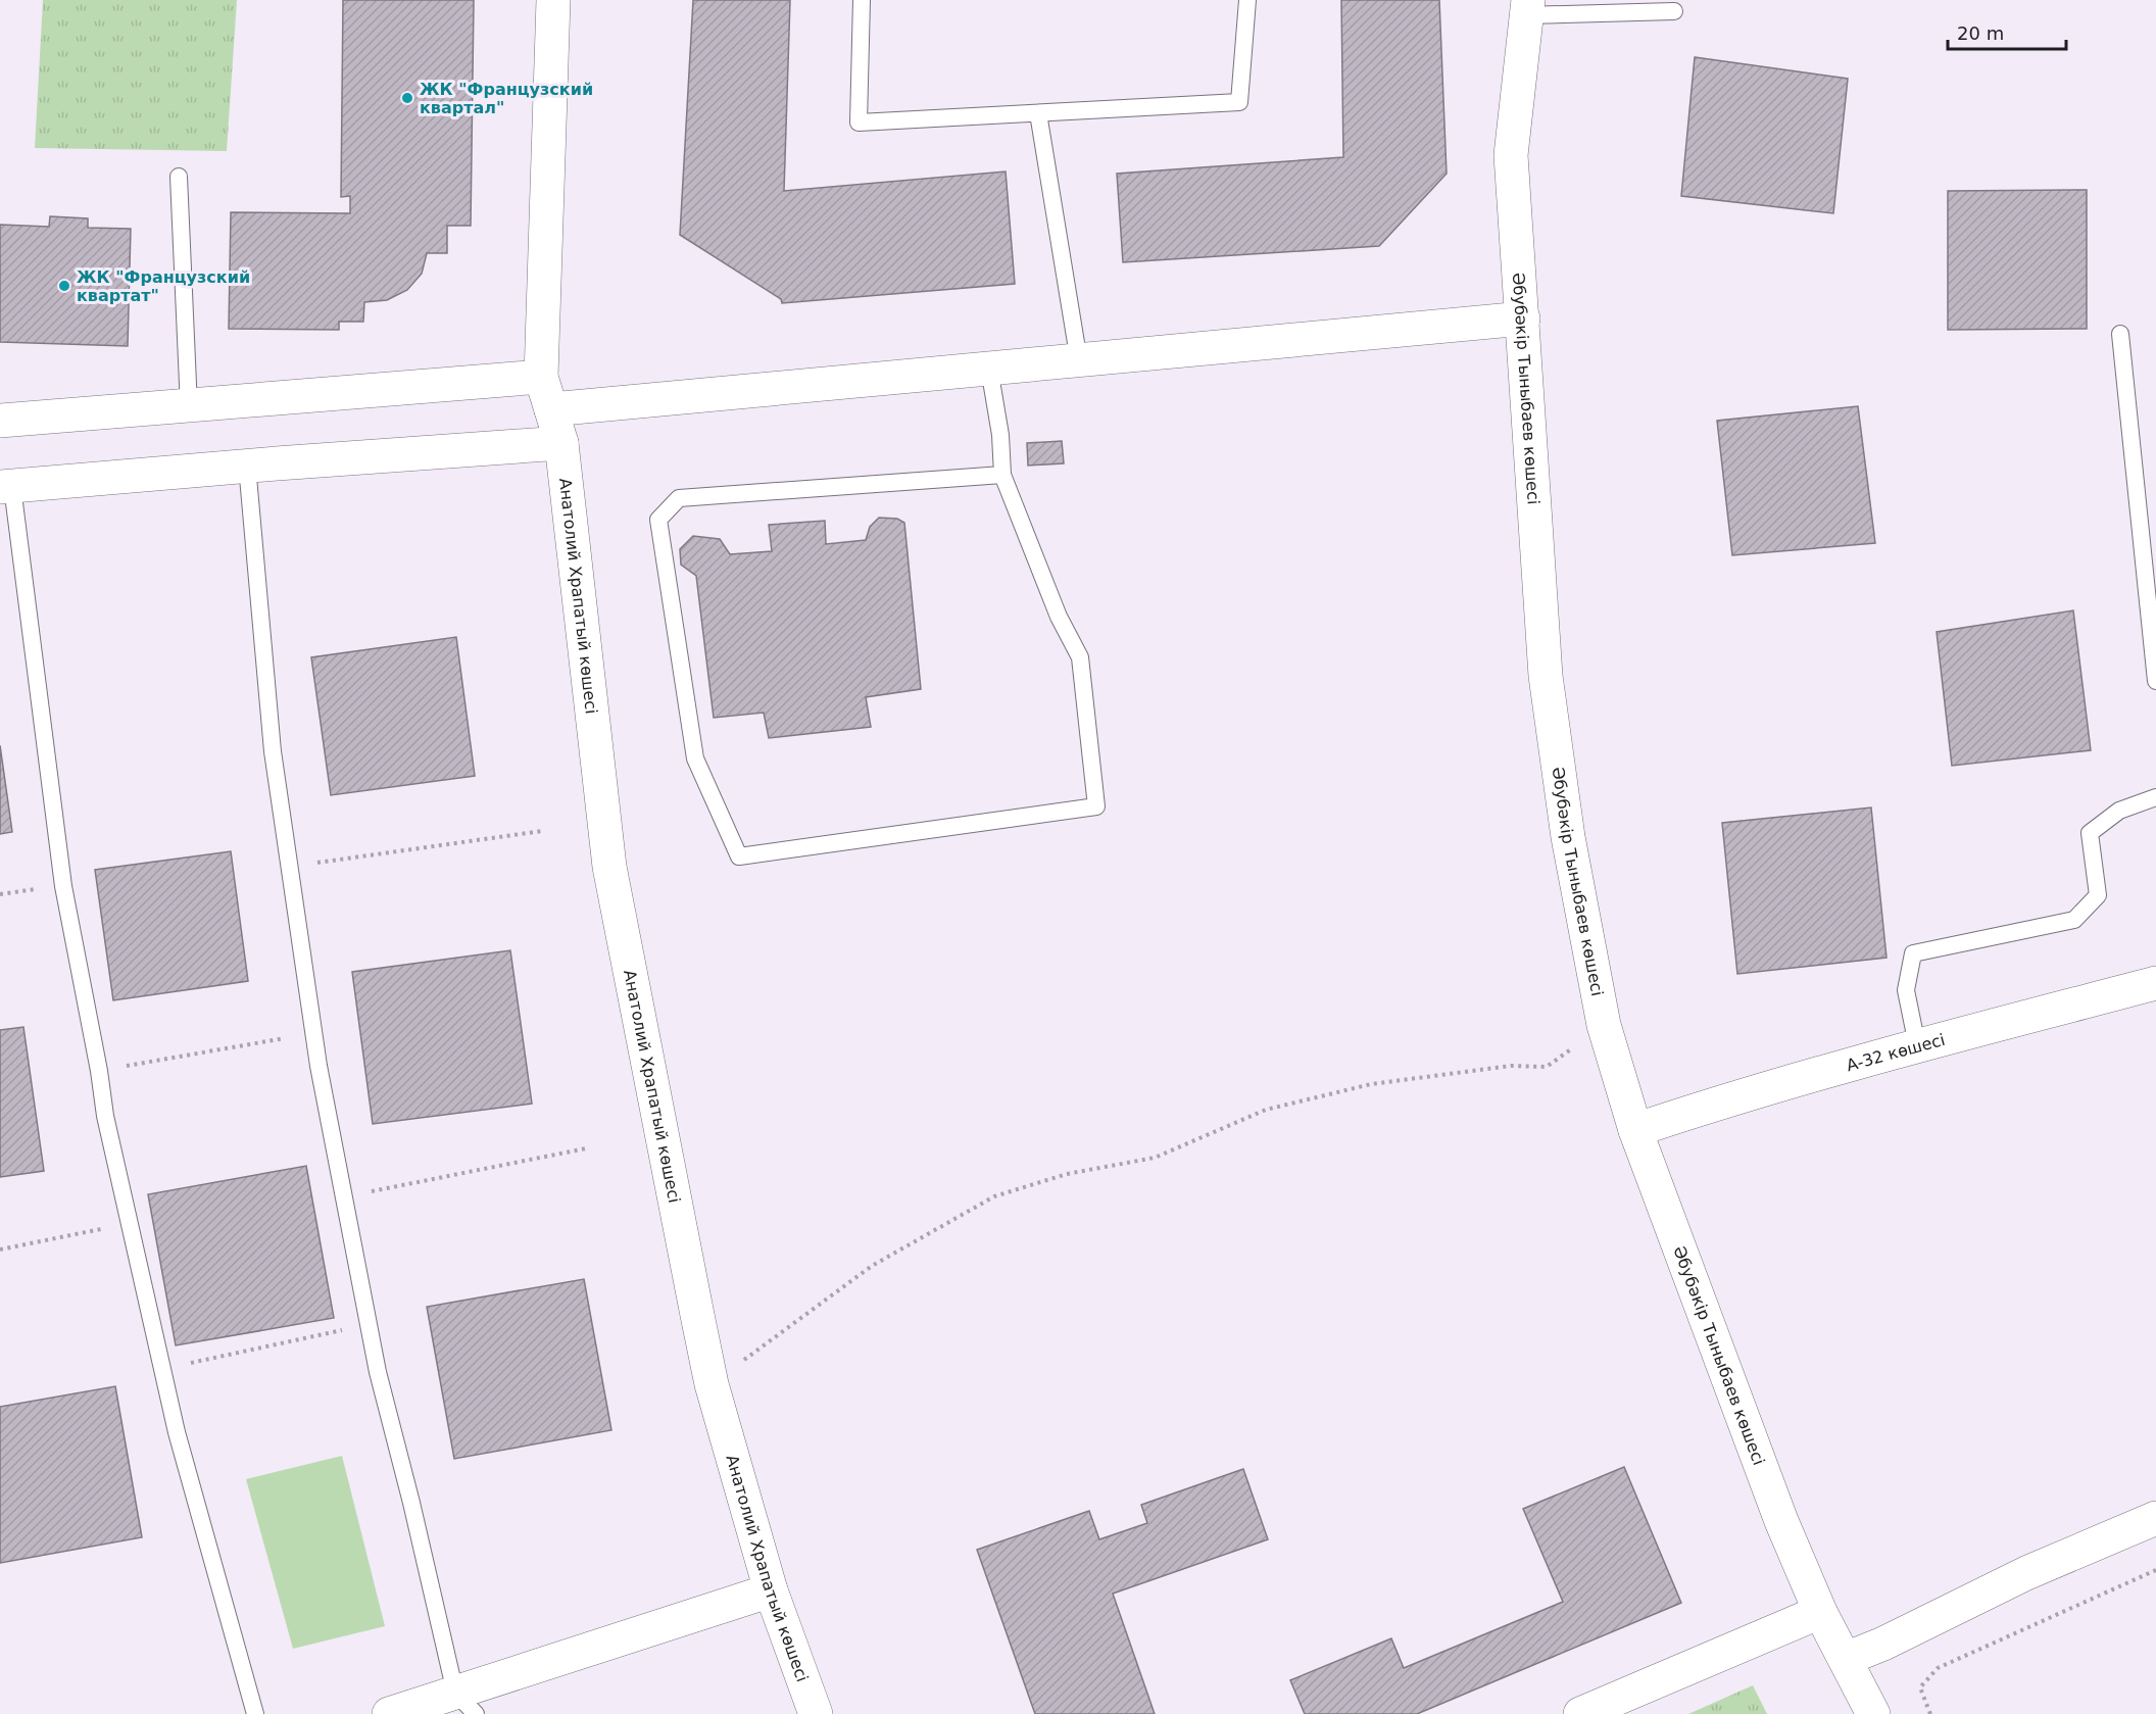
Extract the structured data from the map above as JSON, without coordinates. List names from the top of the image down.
{
  "streets": {
    "street": ["Әбубәкір Тыныбаев көшесі", "Анатолий Храпатый көшесі", "А-32 көшесі"]
  },
  "crossings": [
    ["Әбубәкір Тыныбаев көшесі", "А-32 көшесі"]
  ],
  "places": ["ЖК \"Французский квартал\"", "ЖК \"Французский квартат\""],
  "scale_bar": "20 m"
}
